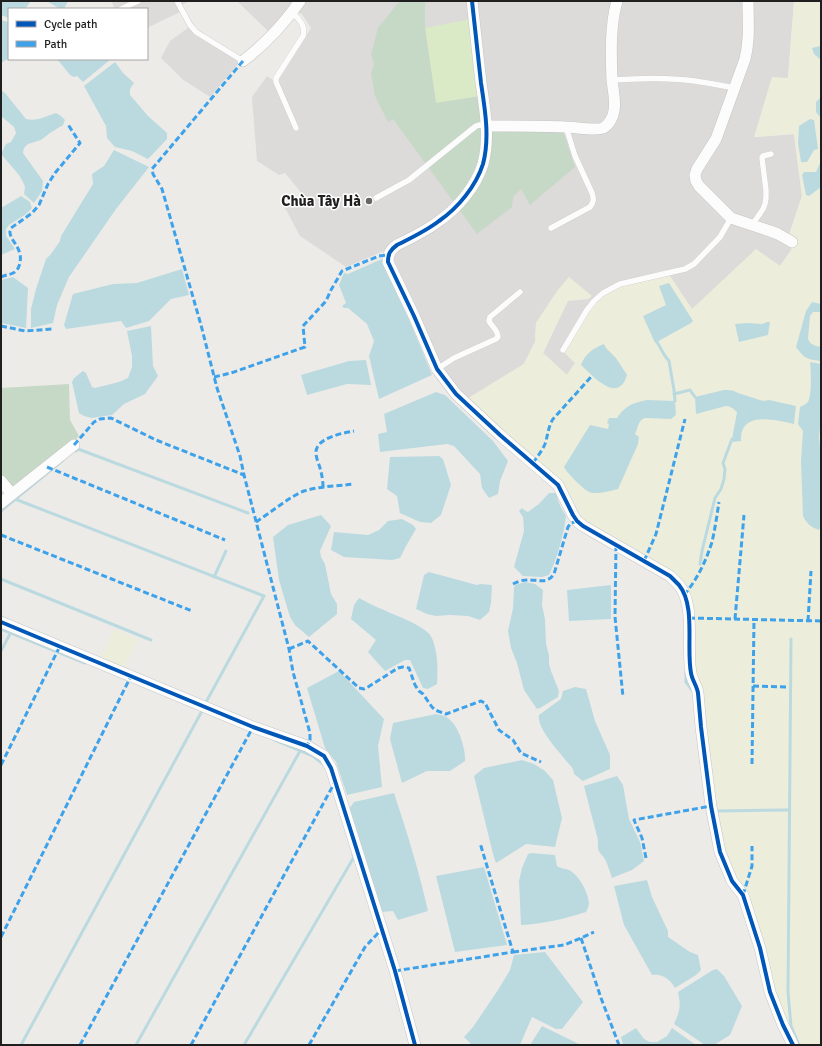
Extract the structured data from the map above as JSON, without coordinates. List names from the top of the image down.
{
  "places": ["Chùa Tây Hà"],
  "legend": ["Cycle path", "Path"]
}
